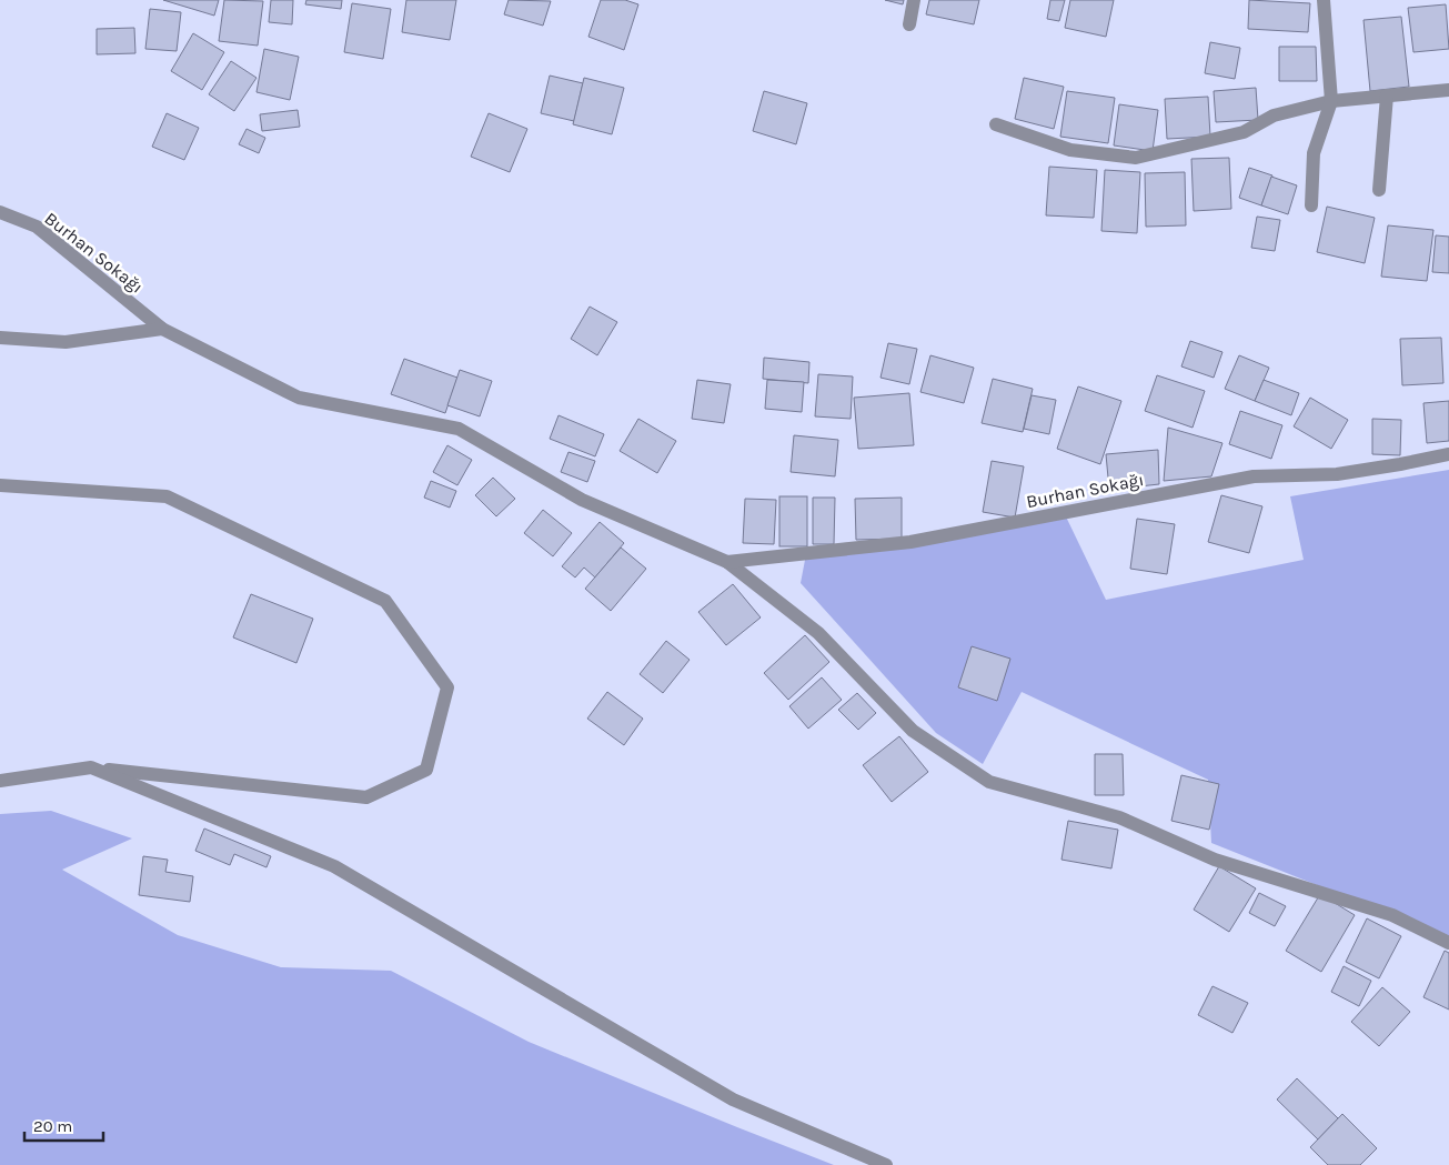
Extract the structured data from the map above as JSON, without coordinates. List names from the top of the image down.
{
  "streets": {
    "street": ["Burhan Sokağı"]
  },
  "scale_bar": "20 m"
}
